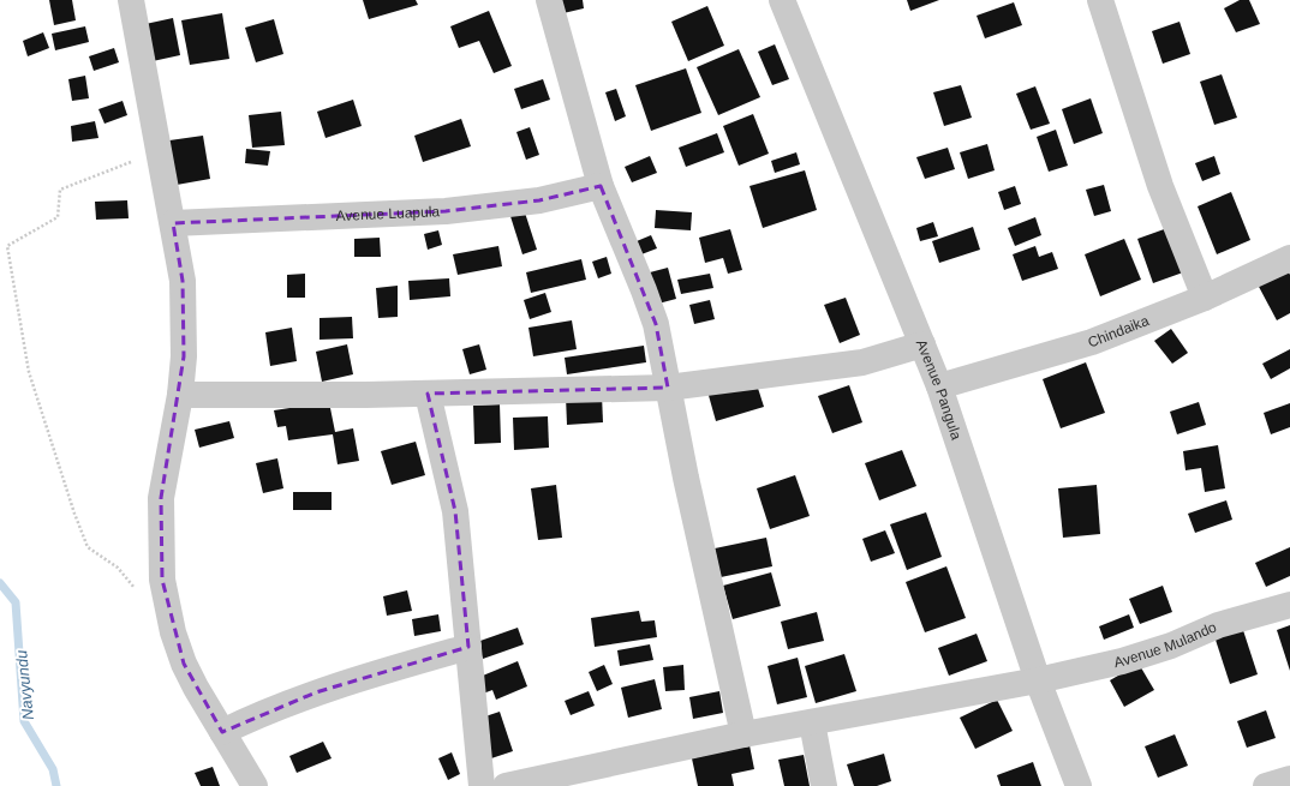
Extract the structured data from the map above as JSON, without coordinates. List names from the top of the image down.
{
  "streets": {
    "street": [
      "Avenue Luapula",
      "Chindaika",
      "Avenue Pangula",
      "Avenue Mulando"
    ]
  },
  "crossings": [
    ["Chindaika", "Avenue Pangula"],
    ["Avenue Pangula", "Avenue Mulando"]
  ],
  "water": ["Navyundu"]
}
